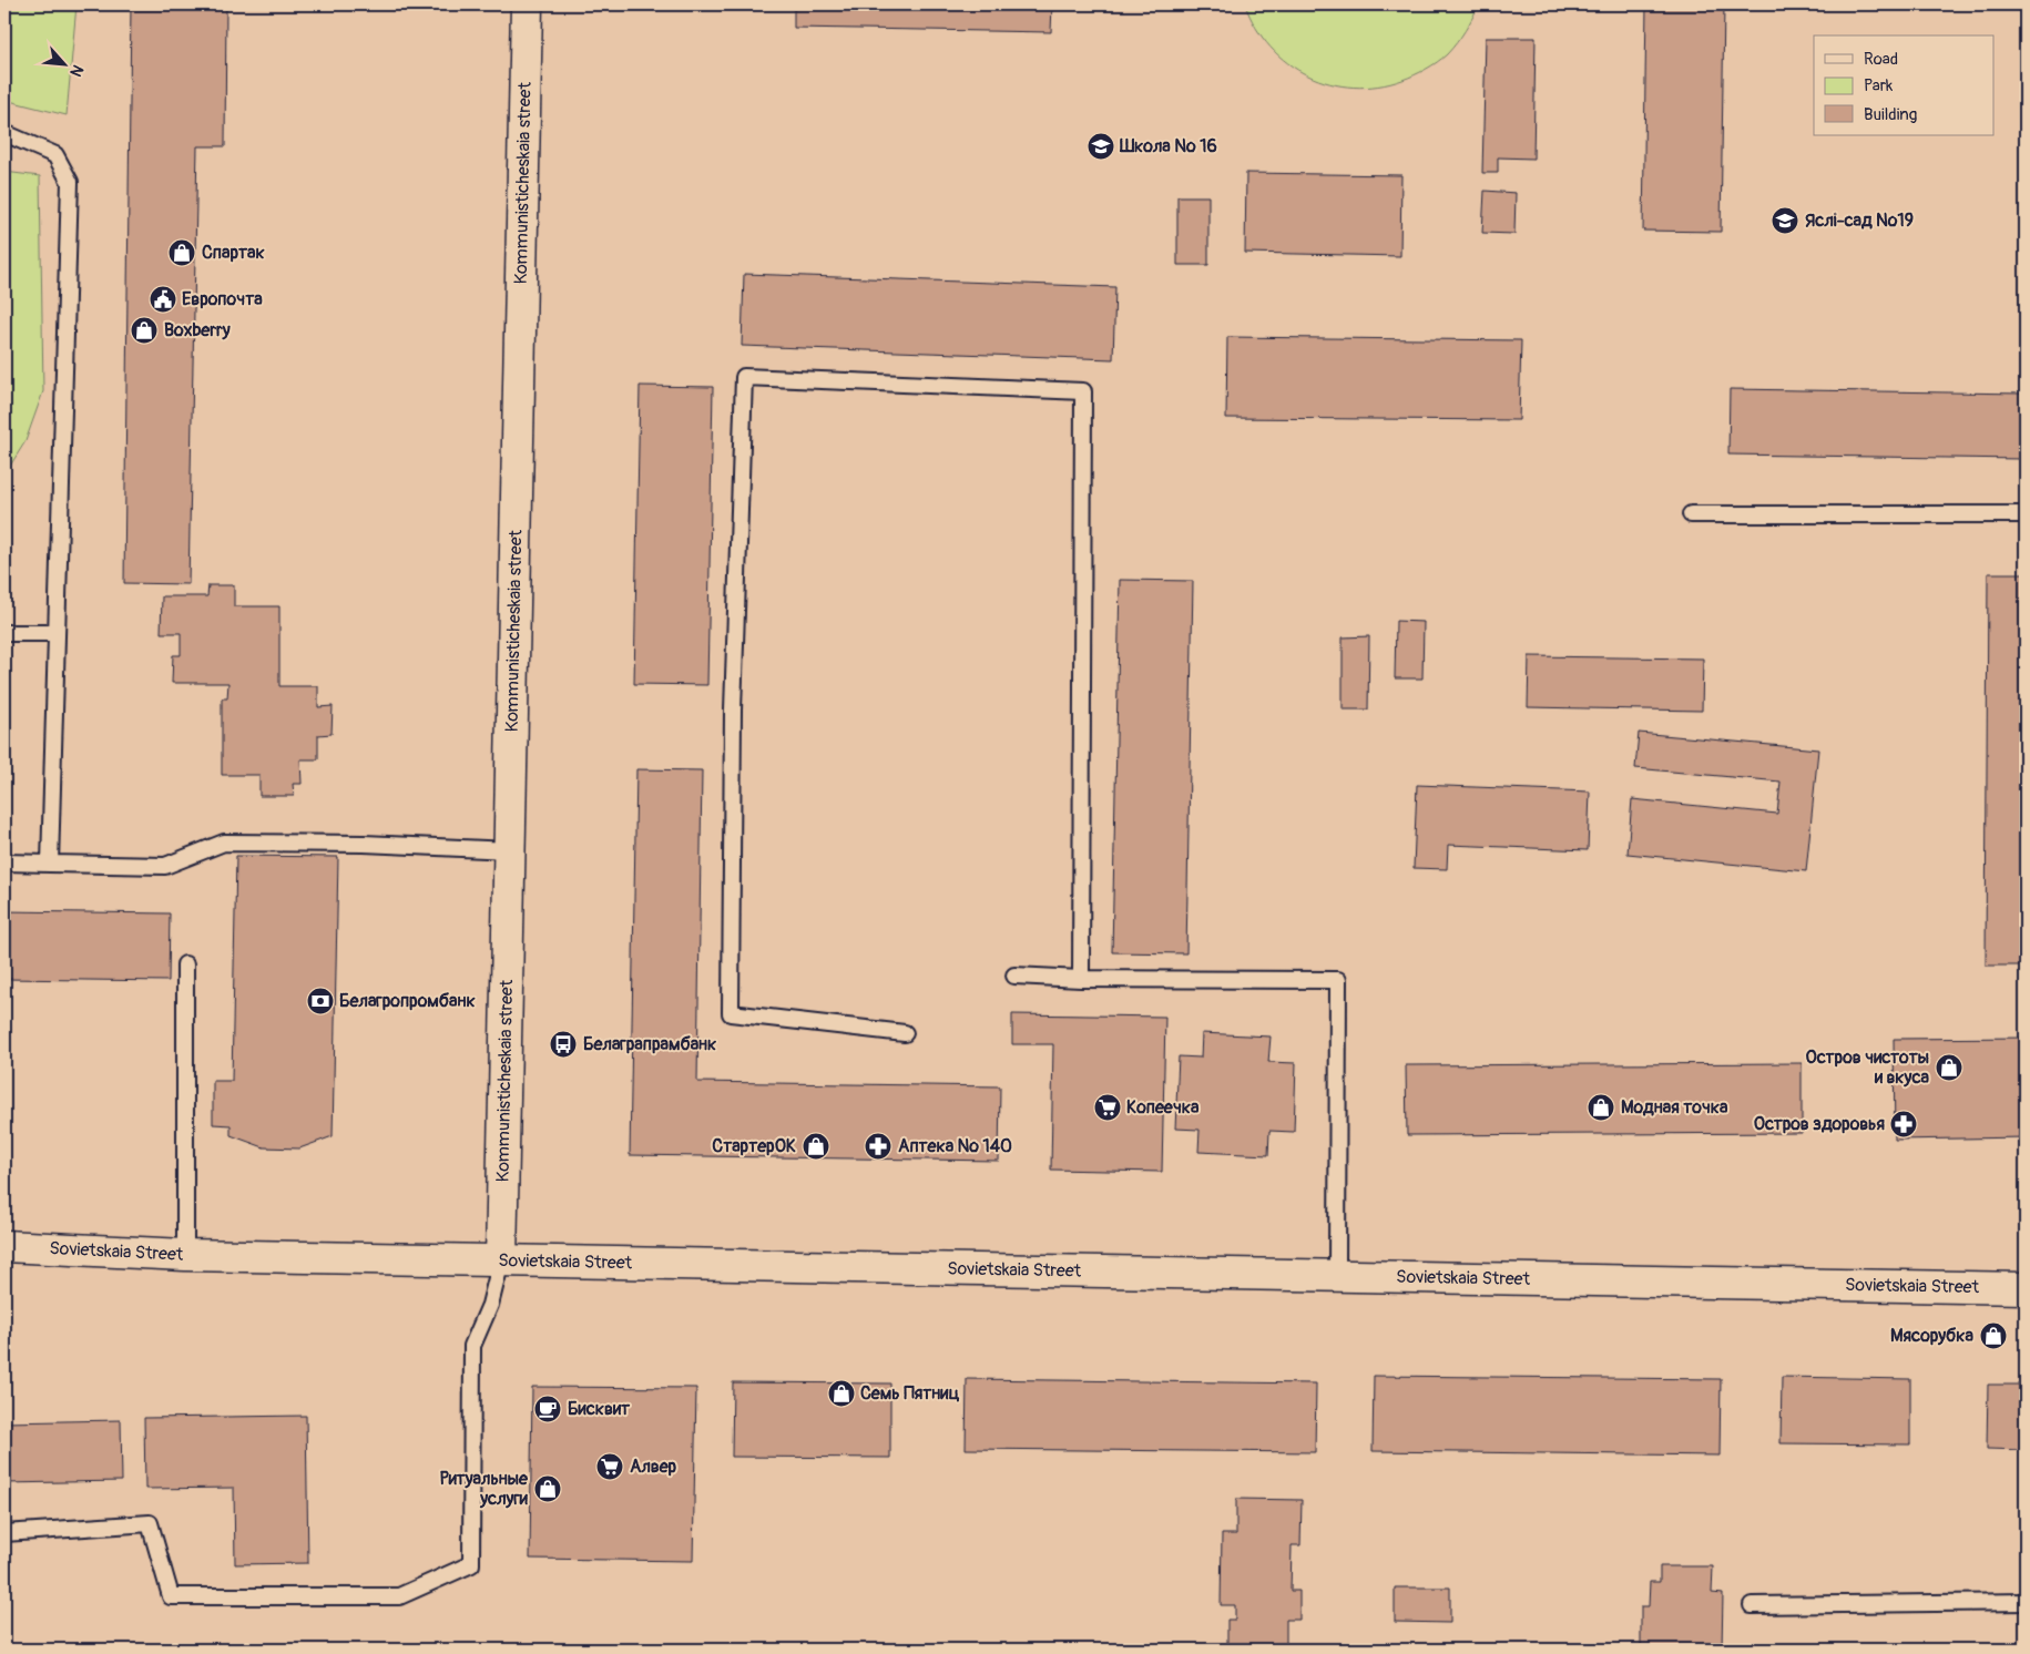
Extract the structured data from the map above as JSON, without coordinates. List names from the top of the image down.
{
  "streets": {
    "main road": ["Kommunisticheskaia street", "Sovietskaia Street"]
  },
  "crossings": [
    ["Kommunisticheskaia street", "Sovietskaia Street"]
  ],
  "places": {
    "school or university": ["Школа № 16", "Яслі-сад №19"],
    "shop": [
      "Спартак",
      "Boxberry",
      "Остров чистоты и вкуса",
      "Модная точка",
      "СтартерОК",
      "Мясорубка",
      "Семь Пятниц",
      "Ритуальные услуги"
    ],
    "public building": ["Европочта"],
    "bank": ["Белагропромбанк"],
    "bus stop": ["Белаграпрамбанк"],
    "supermarket": ["Копеечка", "Алвер"],
    "pharmacy": ["Остров здоровья", "Аптека № 140"],
    "cafe": ["Бисквит"]
  },
  "legend": ["Road", "Park", "Building"],
  "north": "bottom right"
}
